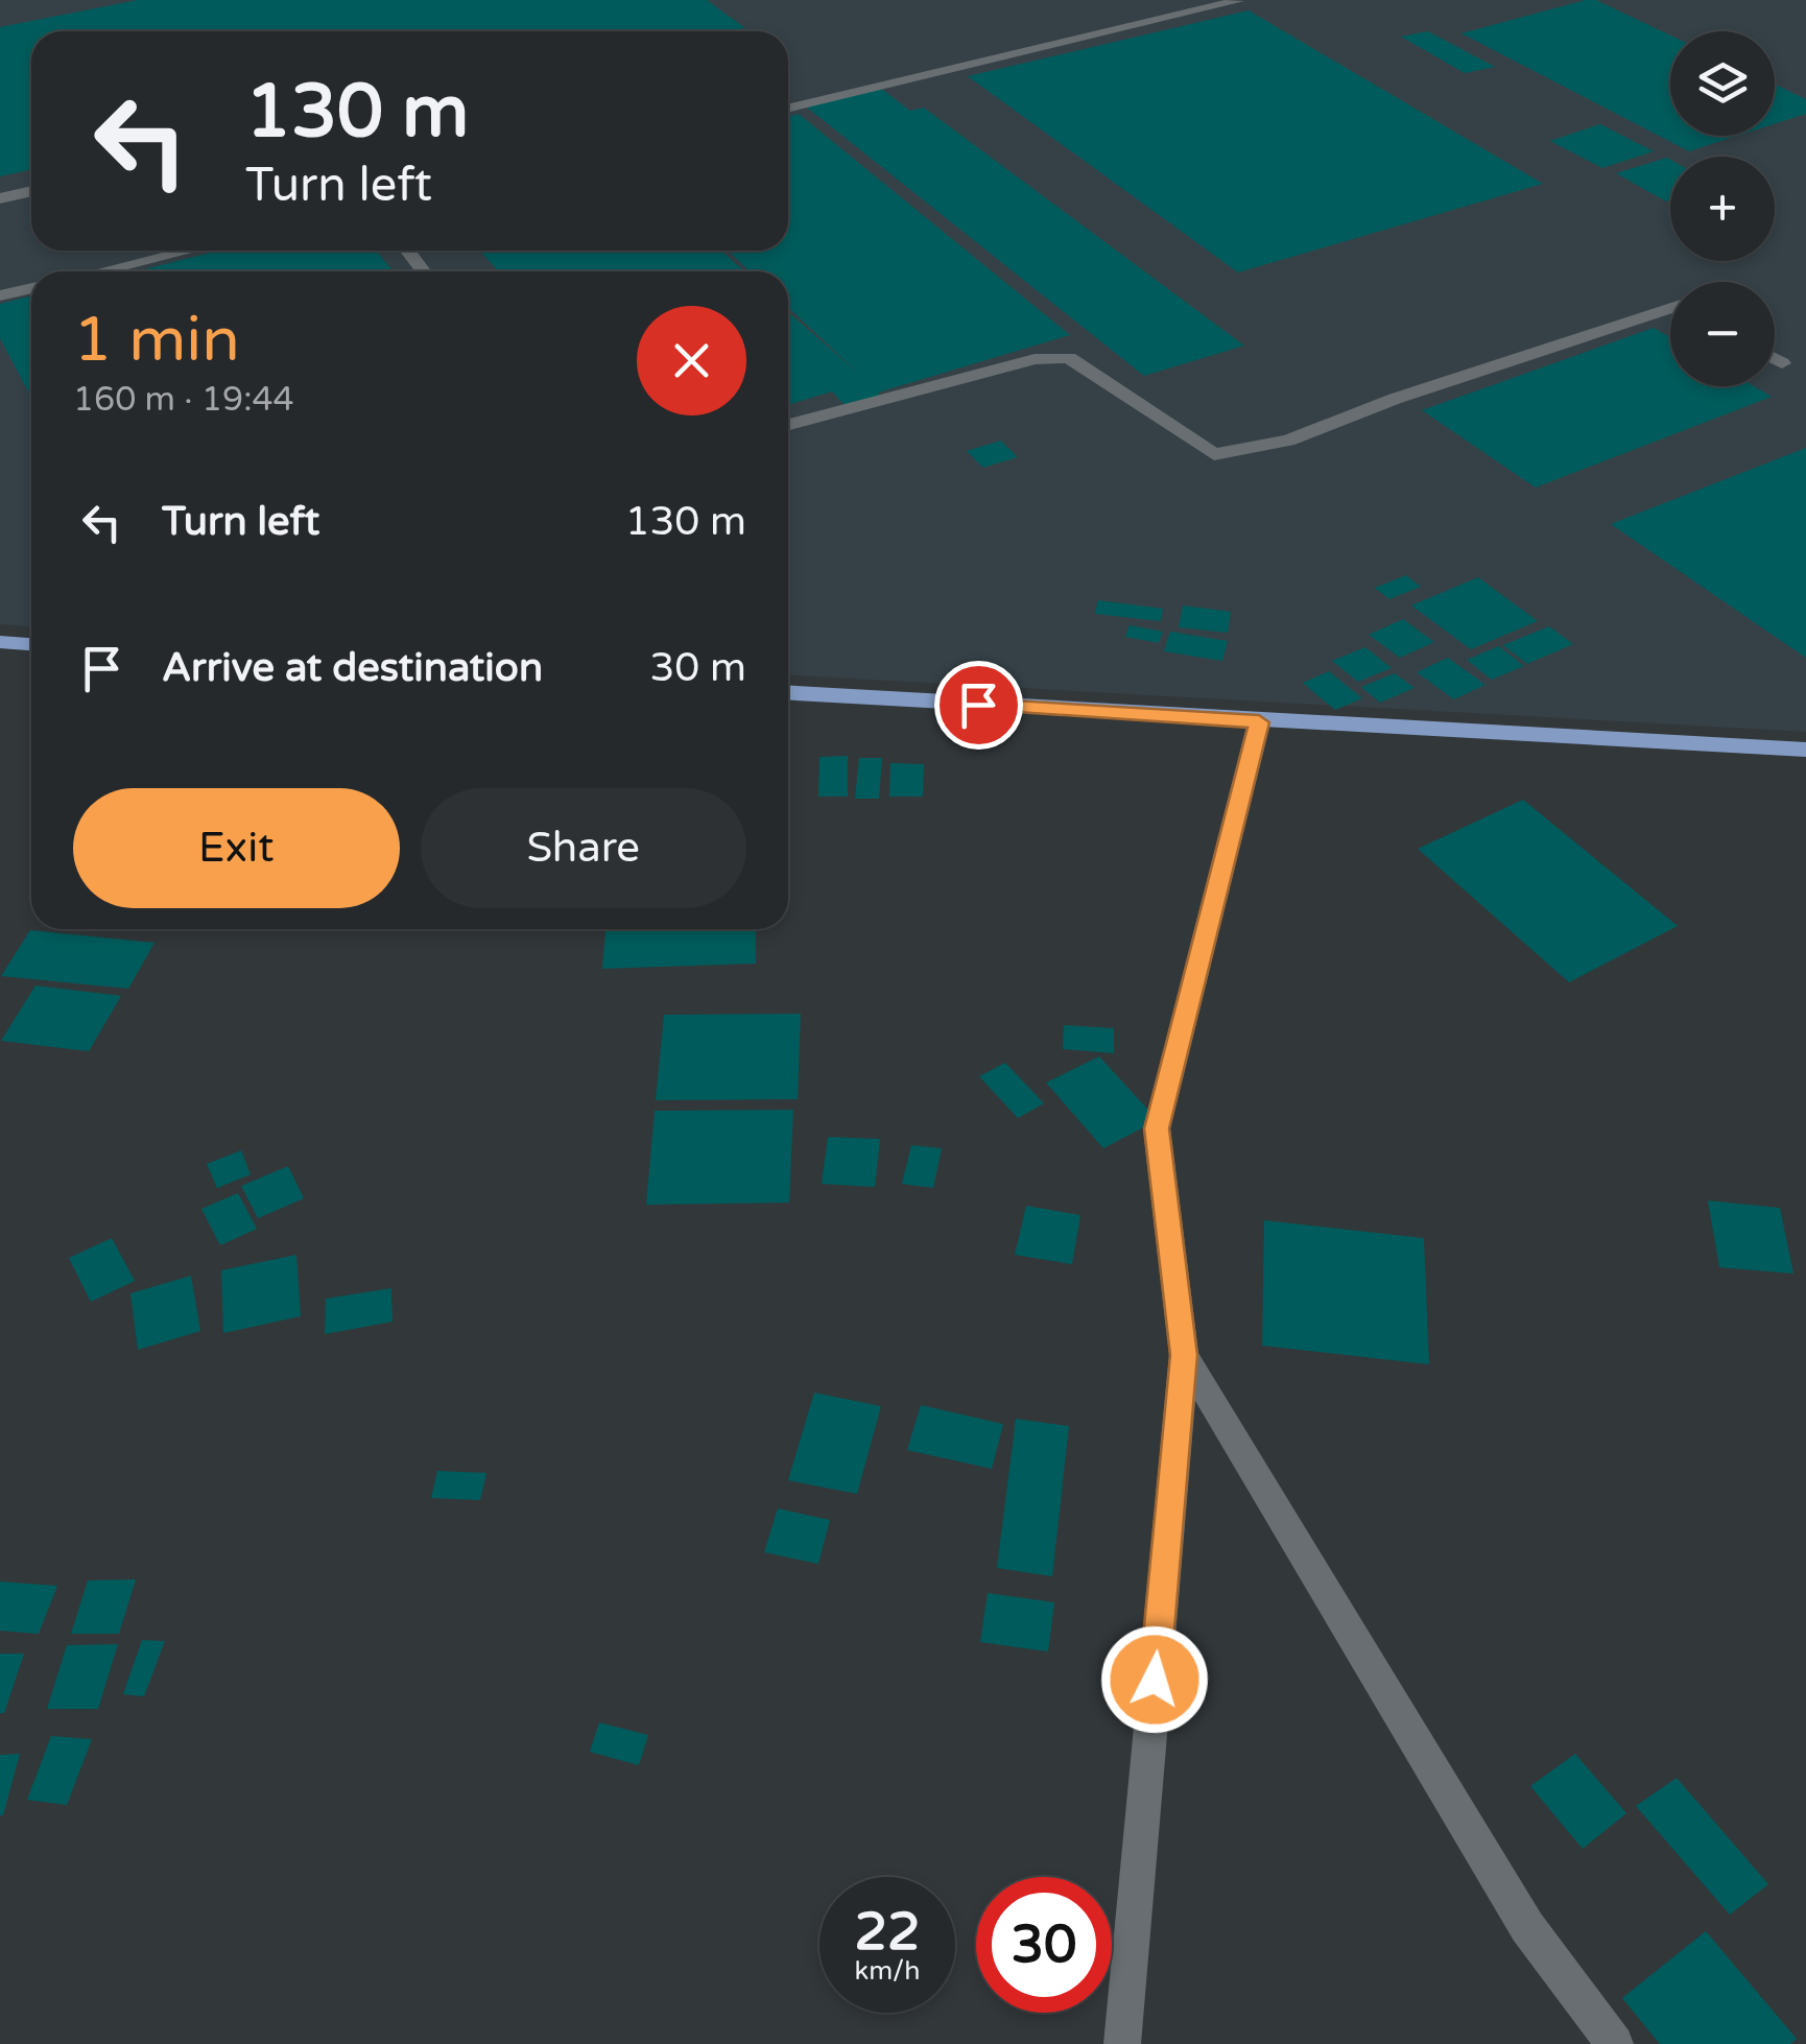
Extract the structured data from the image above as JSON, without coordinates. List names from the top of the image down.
{
  "page": {
    "map_buttons": ["+", "−"],
    "turn": ["130 m", "Turn left"],
    "heading": ["1 min", "160 m · 19:44"],
    "list": [
      {
        "name": "Turn left",
        "value": "130 m"
      },
      {
        "name": "Arrive at destination",
        "value": "30 m"
      }
    ],
    "buttons": ["Exit", "Share"],
    "speed": "22 km/h",
    "limit": "30"
  }
}
